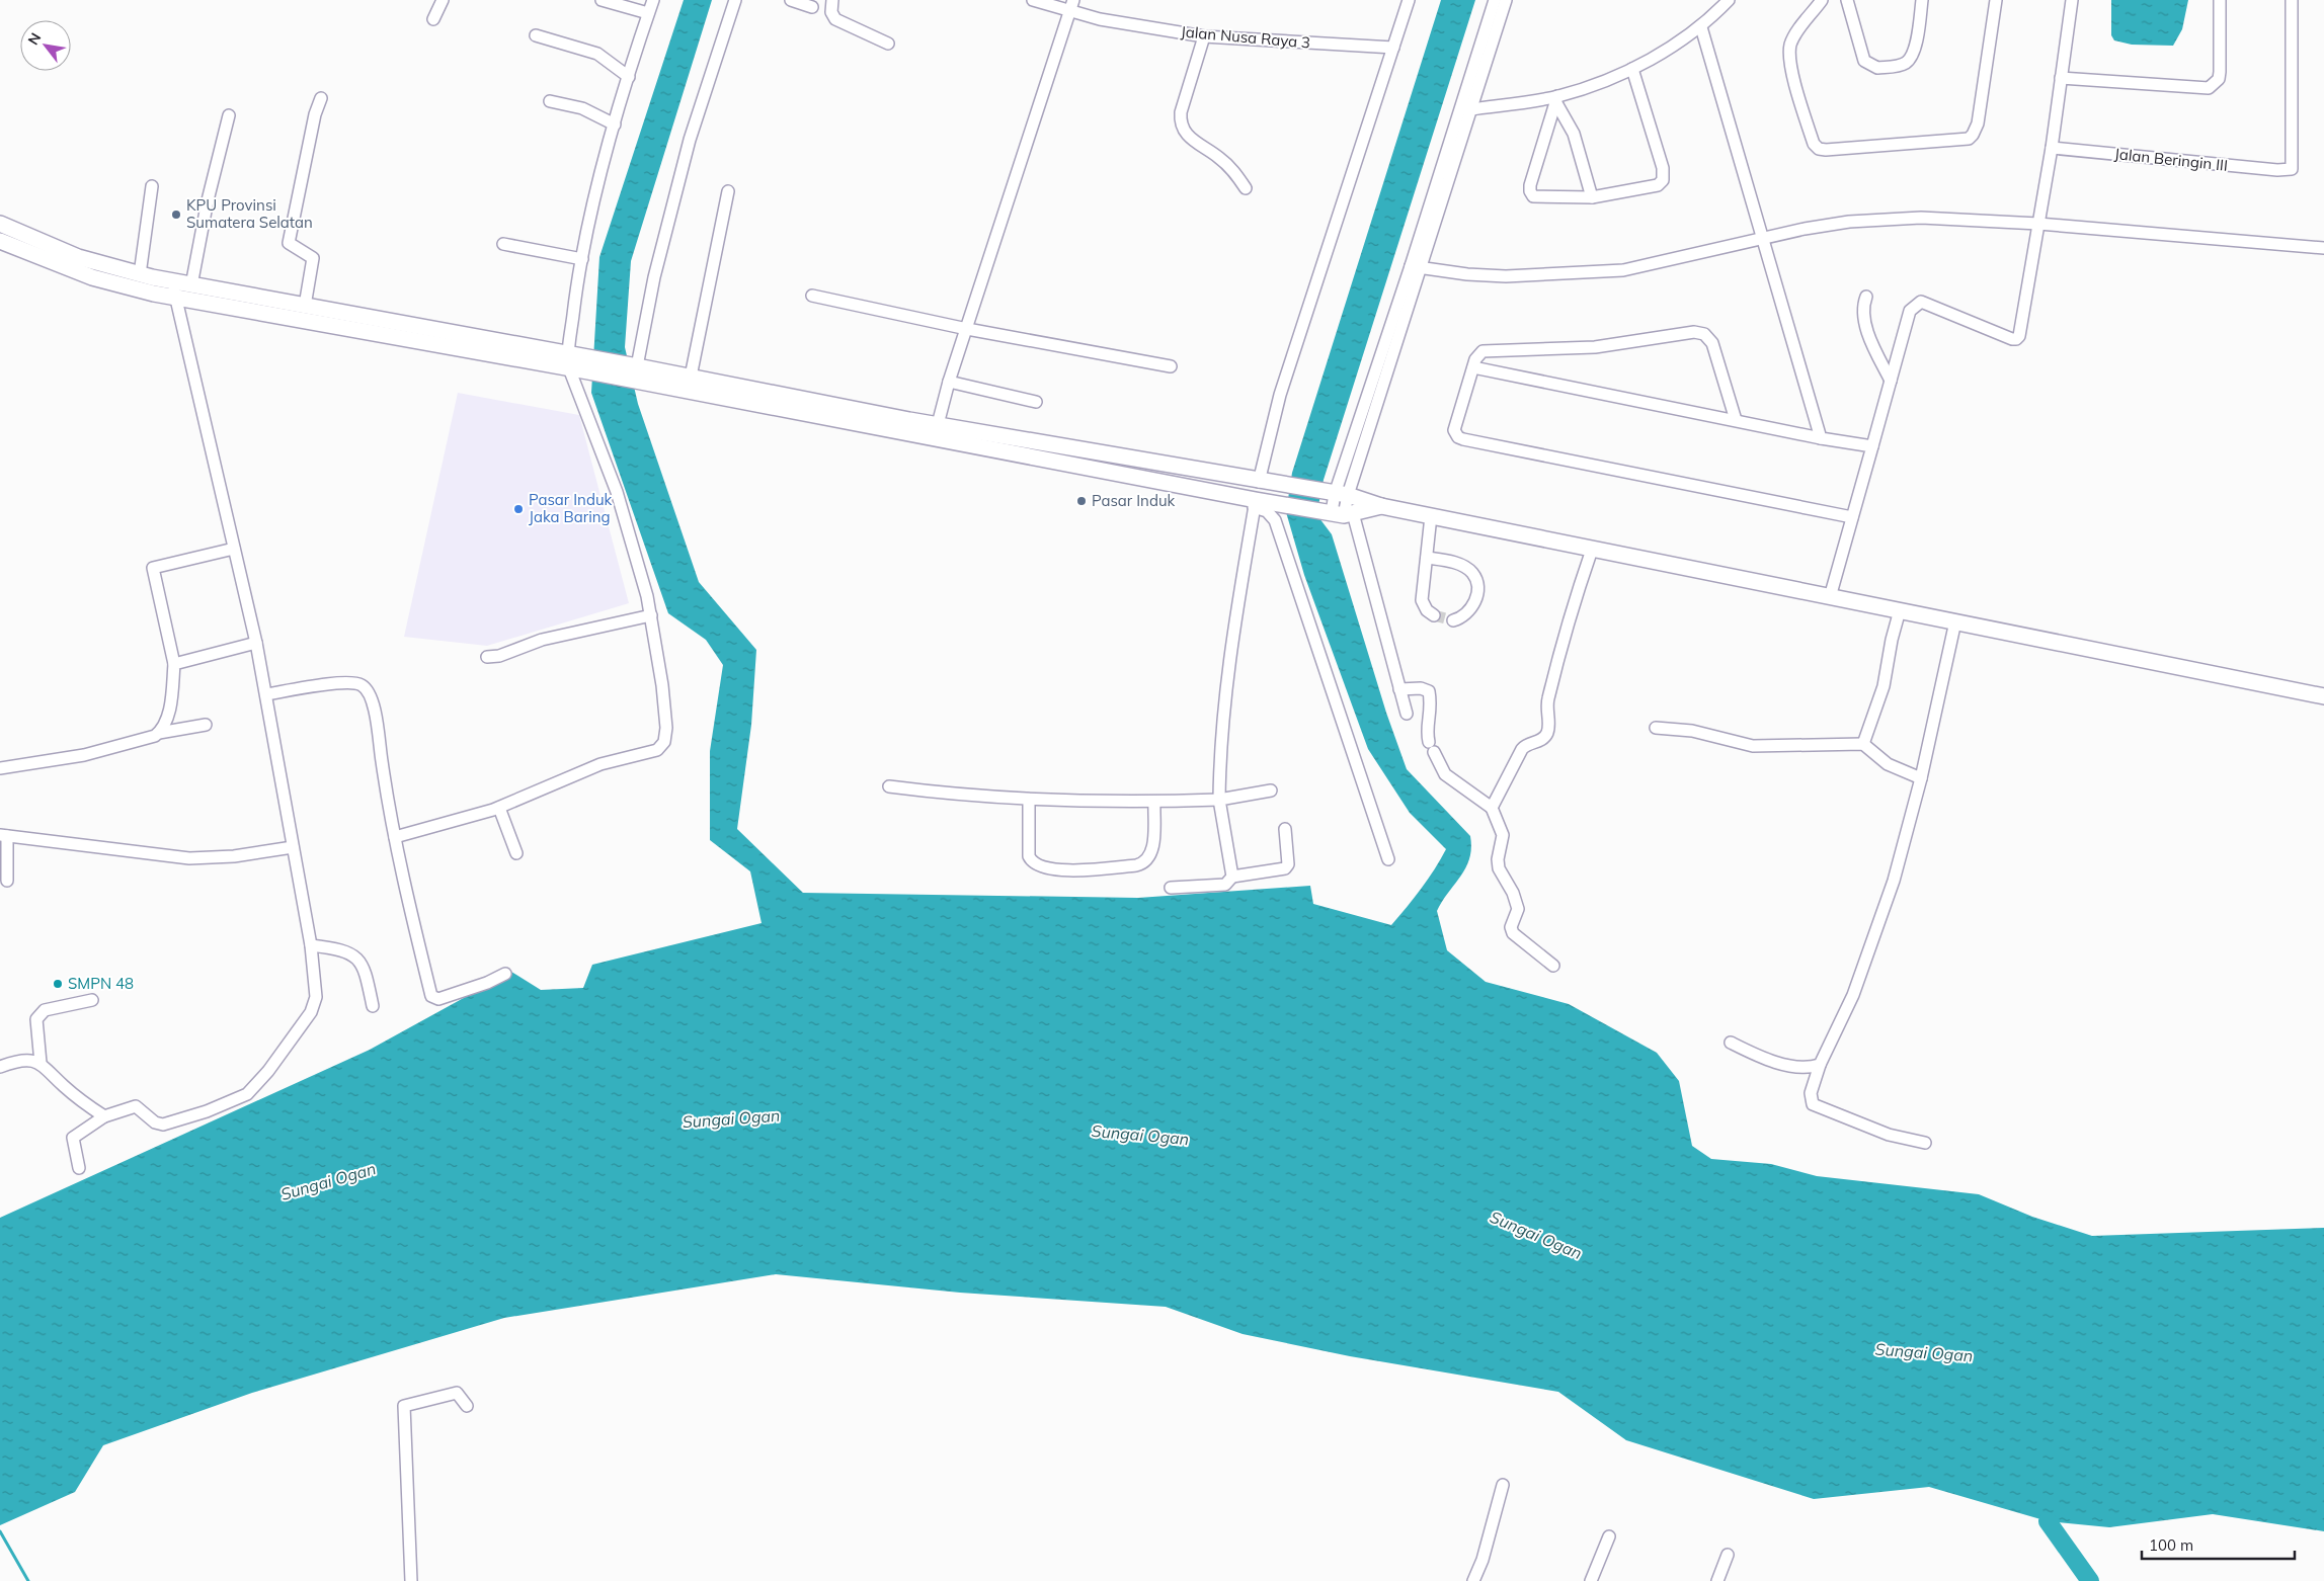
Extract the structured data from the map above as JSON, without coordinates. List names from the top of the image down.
{
  "streets": {
    "street": ["Jalan Nusa Raya 3", "Jalan Beringin III"]
  },
  "water": ["Sungai Ogan"],
  "places": [
    "KPU Provinsi Sumatera Selatan",
    "Pasar Induk",
    "Pasar Induk Jaka Baring",
    "SMPN 48"
  ],
  "scale_bar": "100 m",
  "north": "top left"
}
